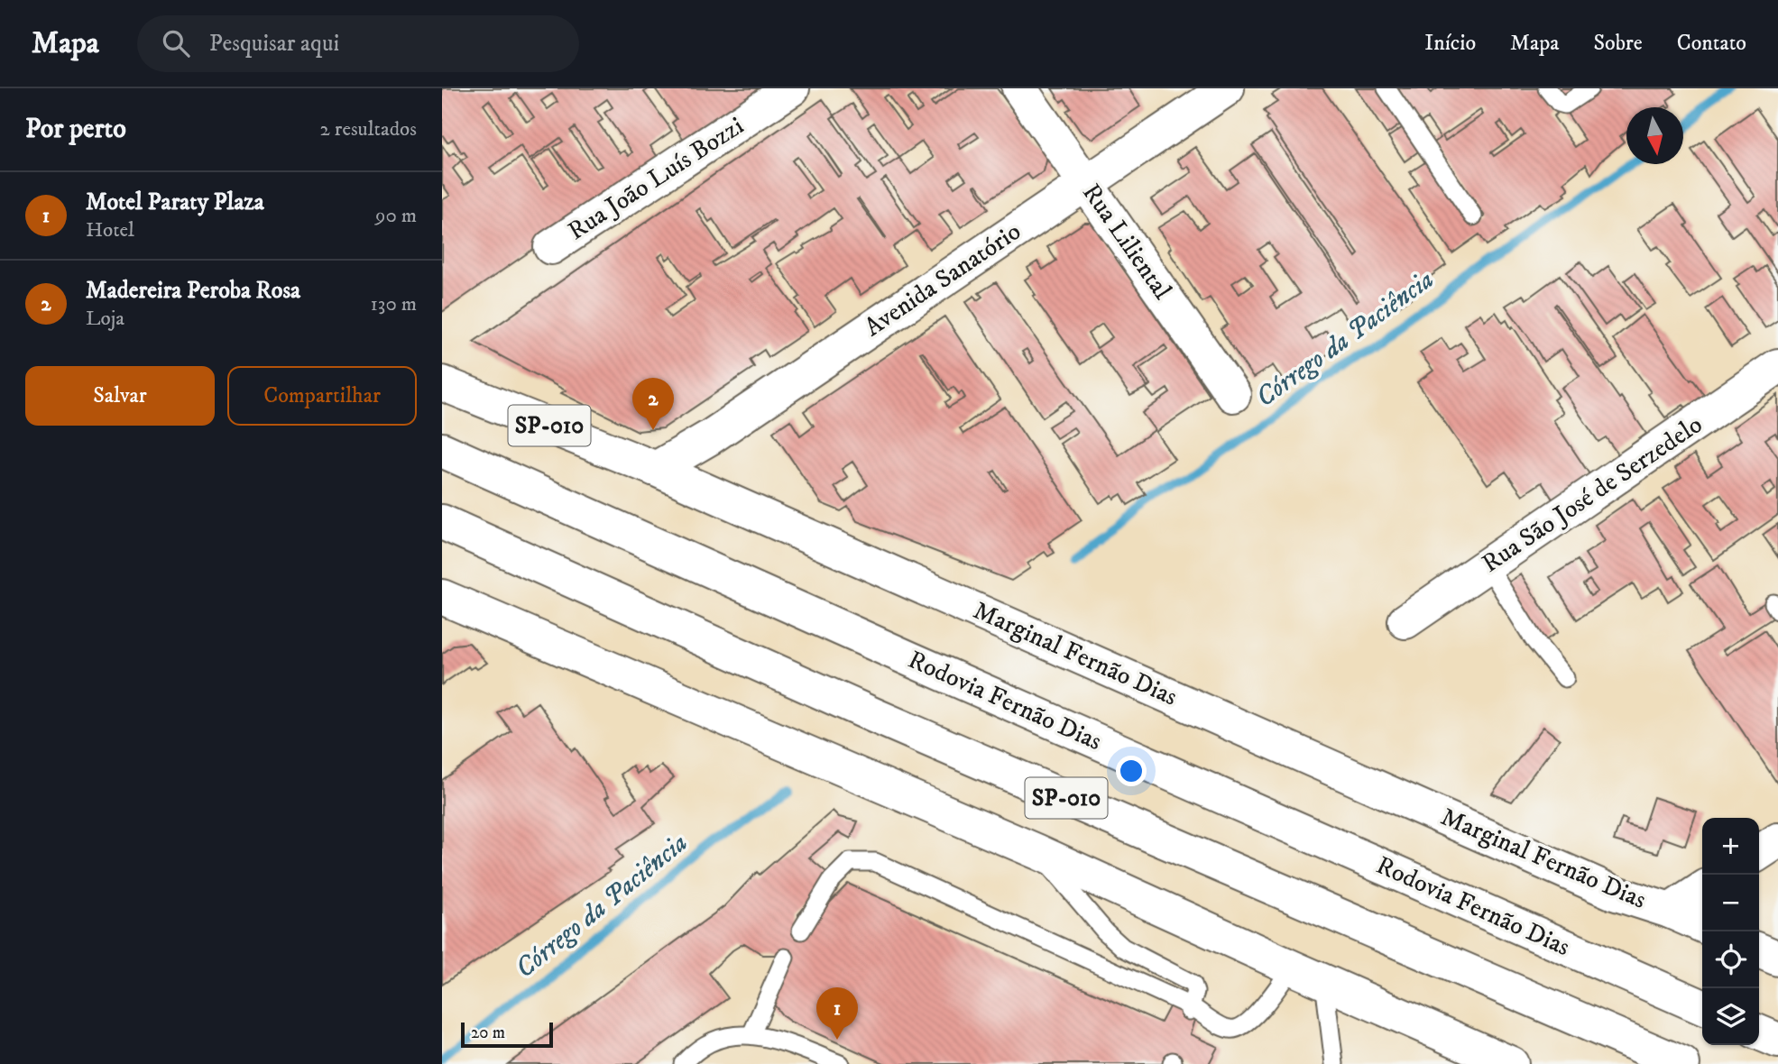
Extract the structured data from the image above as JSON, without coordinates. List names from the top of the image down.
{
  "streets": {
    "main road": [
      "Rua João Luís Bozzi",
      "Rua Liliental",
      "Avenida Sanatório",
      "SP-010",
      "Rua São José de Serzedelo",
      "Marginal Fernão Dias",
      "Rodovia Fernão Dias"
    ]
  },
  "crossings": [
    ["Rua Liliental", "Avenida Sanatório"],
    ["Avenida Sanatório", "Marginal Fernão Dias"]
  ],
  "water": ["Córrego da Paciência"],
  "scale_bar": "20 m",
  "north": "bottom",
  "page": {
    "header": "Mapa",
    "search": "Pesquisar aqui",
    "nav": [
      "Início",
      "Mapa",
      "Sobre",
      "Contato"
    ],
    "heading": ["Por perto", "2 resultados"],
    "list": [
      {
        "mark": "1",
        "name": "Motel Paraty Plaza",
        "note": "Hotel",
        "value": "90 m"
      },
      {
        "mark": "2",
        "name": "Madereira Peroba Rosa",
        "note": "Loja",
        "value": "130 m"
      }
    ],
    "buttons": ["Salvar", "Compartilhar"],
    "pins": ["2", "1"],
    "map_buttons": ["+", "−"],
    "scale": "20 m"
  }
}
